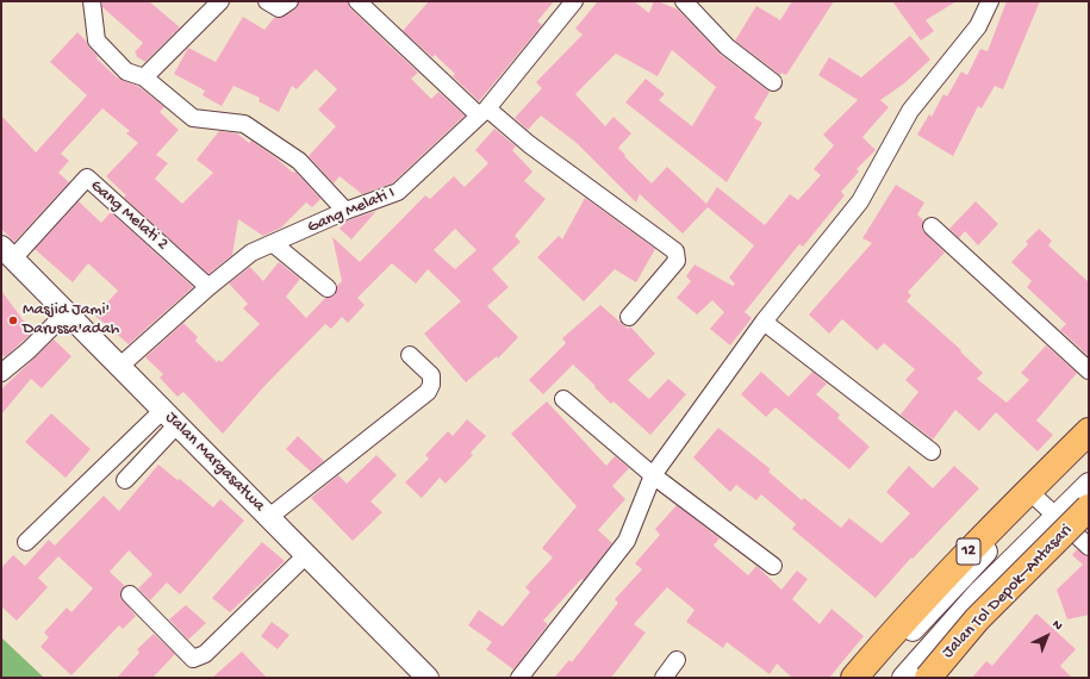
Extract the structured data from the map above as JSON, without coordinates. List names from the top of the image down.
{
  "streets": {
    "highway": ["12", "Jalan Tol Depok–Antasari"],
    "street": ["Gang Melati I", "Gang Melati 2", "Jalan Margasatwa"]
  },
  "crossings": [
    ["Gang Melati I", "Gang Melati 2"],
    ["Gang Melati I", "Jalan Margasatwa"],
    ["Gang Melati 2", "Jalan Margasatwa"]
  ],
  "places": ["Masjid Jami' Darussa'adah"],
  "north": "top right"
}
